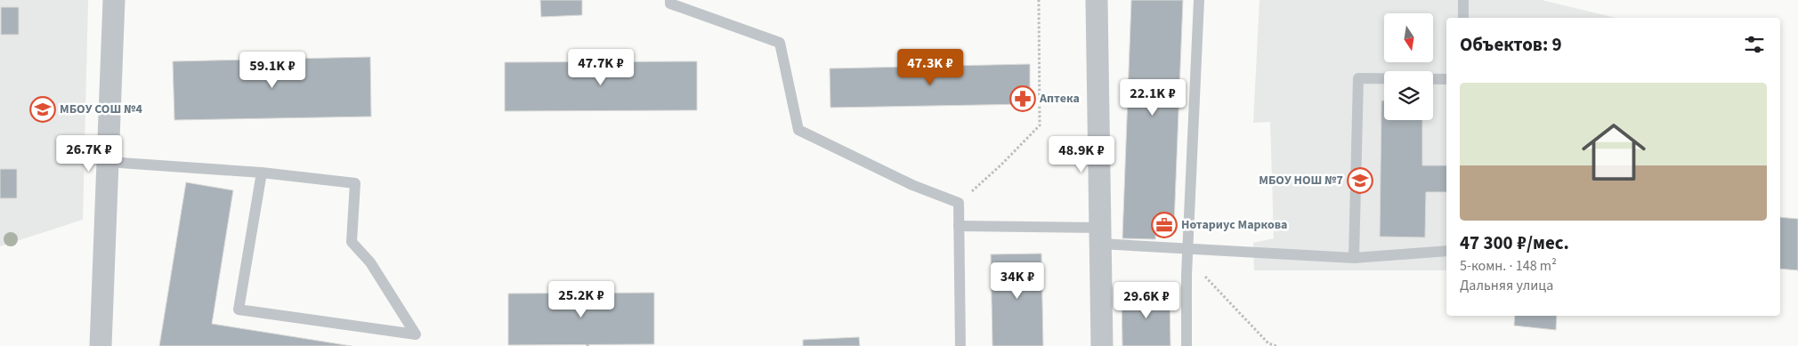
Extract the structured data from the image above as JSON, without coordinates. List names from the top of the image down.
{
  "places": {
    "pharmacy": ["Аптека"],
    "school or university": ["МБОУ СОШ №4", "МБОУ НОШ №7"],
    "office": ["Нотариус Маркова"]
  },
  "north": "bottom",
  "page": {
    "heading": "Объектов: 9",
    "price": [
      "47.7K ₽",
      "47.3K ₽",
      "59.1K ₽",
      "22.1K ₽",
      "26.7K ₽",
      "48.9K ₽",
      "34K ₽",
      "25.2K ₽",
      "29.6K ₽"
    ],
    "list": [
      {
        "name": "47 300 ₽/мес.",
        "note": "5-комн. · 148 m² · Дальняя улица"
      }
    ]
  }
}
